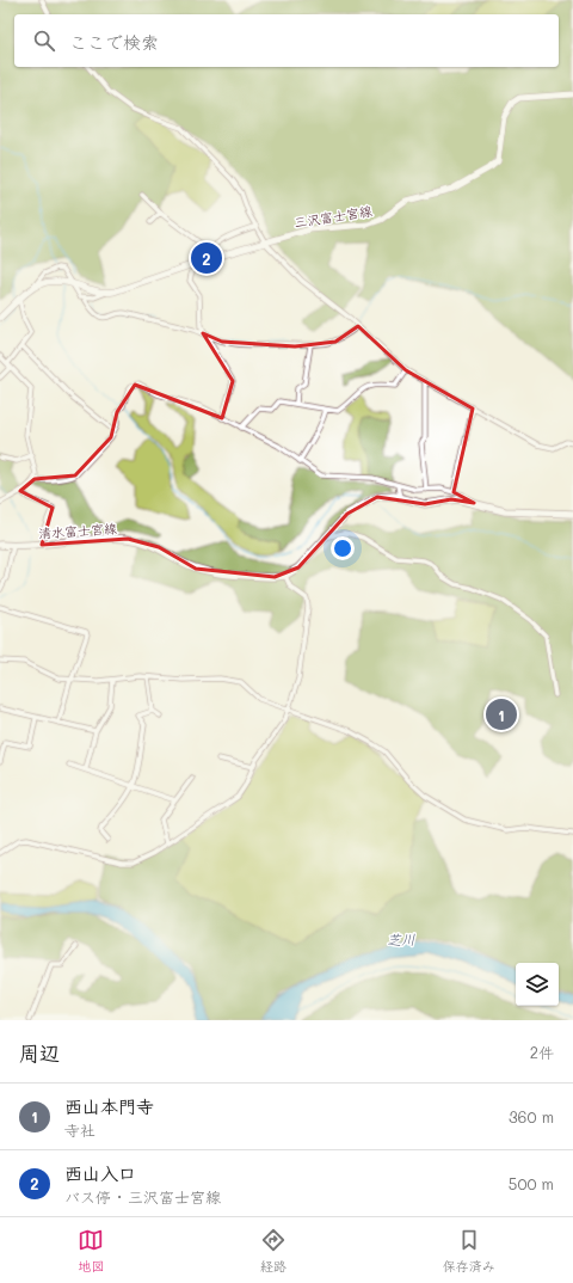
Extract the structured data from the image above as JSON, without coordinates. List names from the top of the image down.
{
  "streets": {
    "main road": ["三沢富士宮線", "清水富士宮線"]
  },
  "water": ["芝川"],
  "page": {
    "search": "ここで検索",
    "pins": ["2", "1"],
    "heading": ["周辺", "2件"],
    "list": [
      {
        "mark": "1",
        "name": "西山本門寺",
        "note": "寺社",
        "value": "360 m"
      },
      {
        "mark": "2",
        "name": "西山入口",
        "note": "バス停 · 三沢富士宮線",
        "value": "500 m"
      }
    ],
    "nav": ["地図", "経路", "保存済み"]
  }
}
